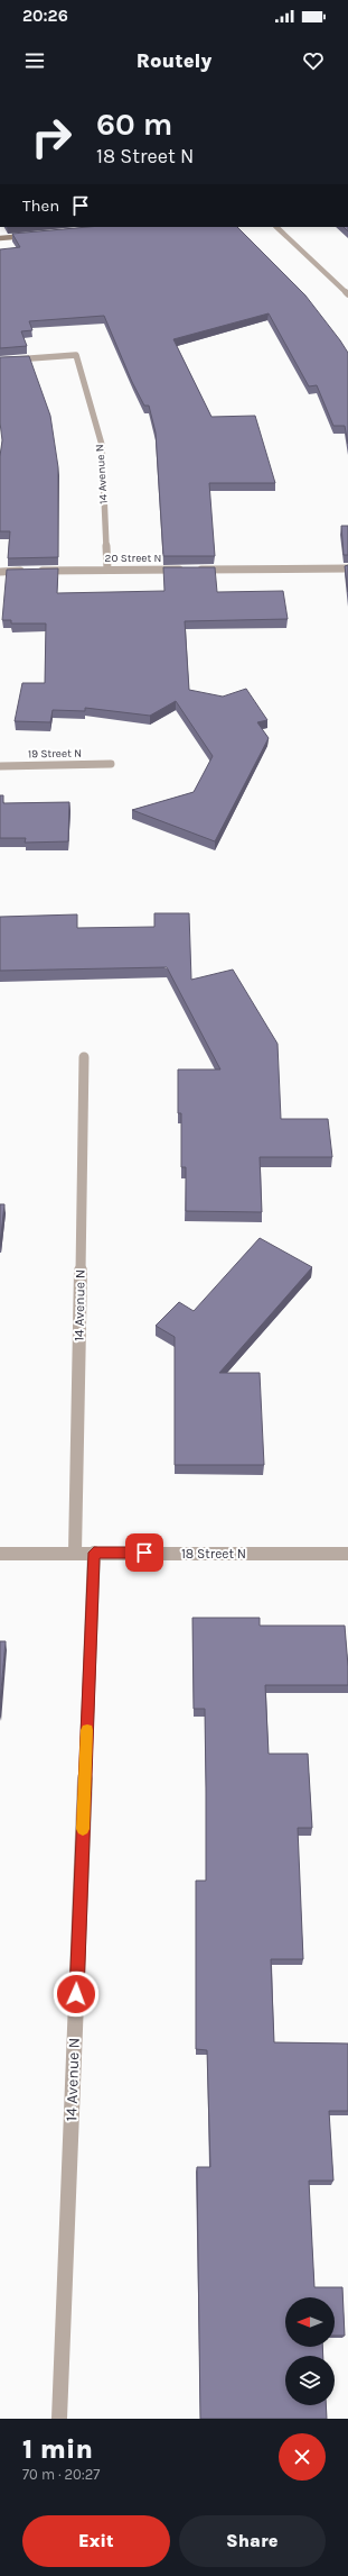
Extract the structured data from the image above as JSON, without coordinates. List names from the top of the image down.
{
  "streets": {
    "street": [
      "14 Avenue N",
      "20 Street N",
      "19 Street N",
      "18 Street N"
    ]
  },
  "crossings": [
    ["14 Avenue N", "20 Street N"],
    ["14 Avenue N", "18 Street N"]
  ],
  "north": "left",
  "page": {
    "status": "20:26",
    "header": "Routely",
    "turn": ["60 m", "18 Street N"],
    "then": "Then",
    "heading": ["1 min", "70 m · 20:27"],
    "buttons": ["Exit", "Share"]
  }
}
